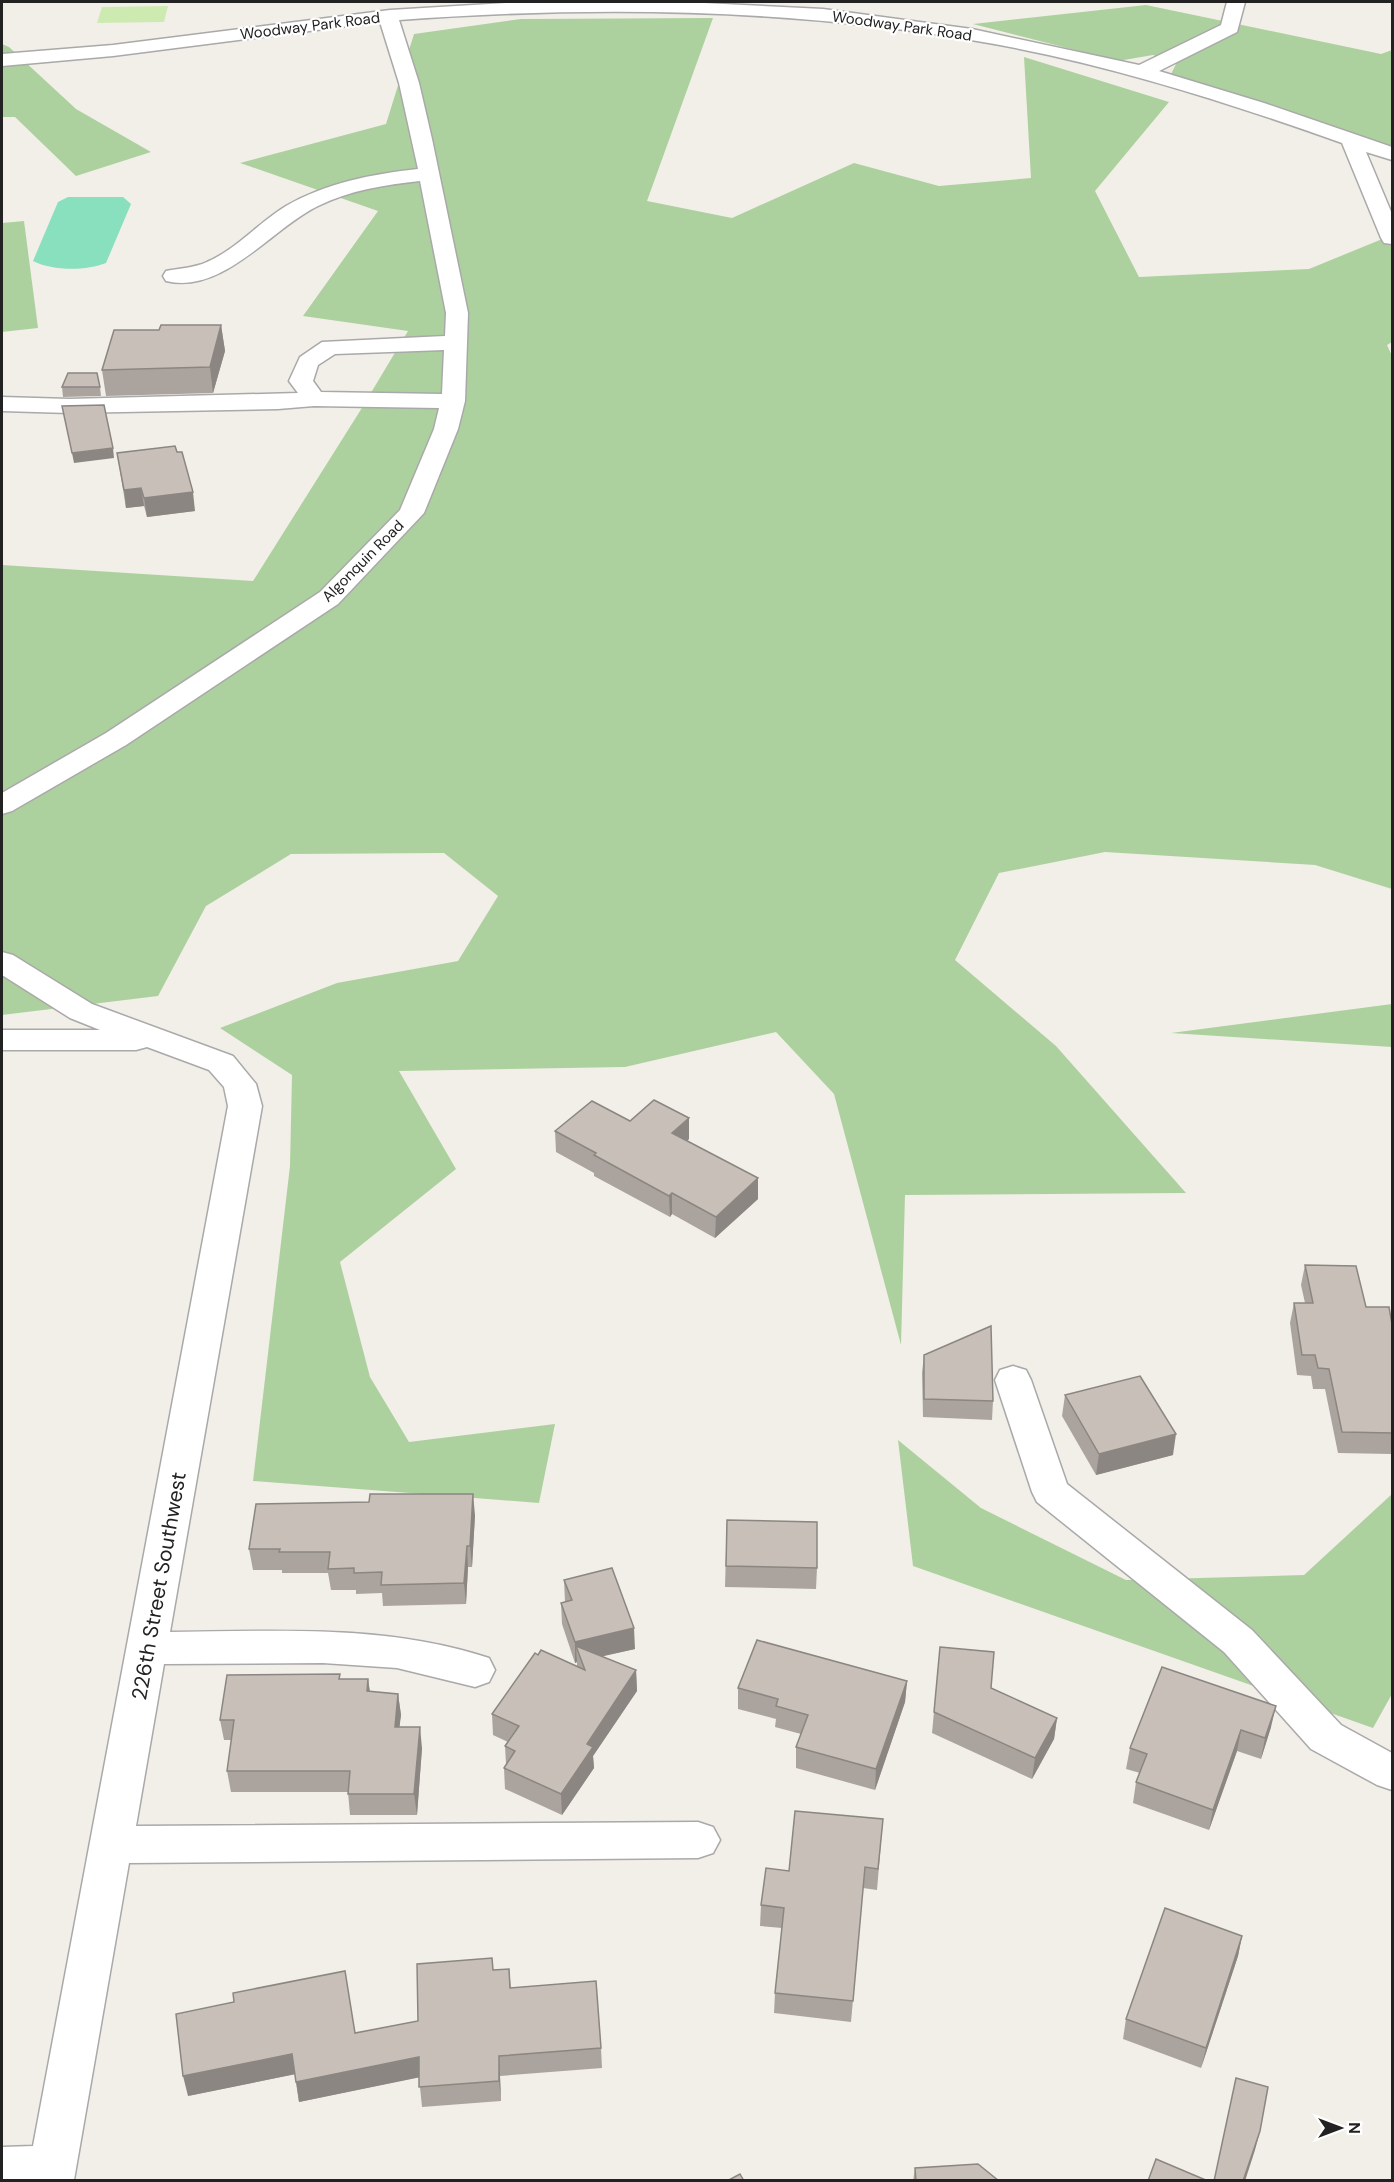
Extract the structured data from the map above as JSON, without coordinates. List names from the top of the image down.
{
  "streets": {
    "street": ["Woodway Park Road", "Algonquin Road", "226th Street Southwest"]
  },
  "crossings": [
    ["Woodway Park Road", "Algonquin Road"]
  ],
  "north": "right"
}
